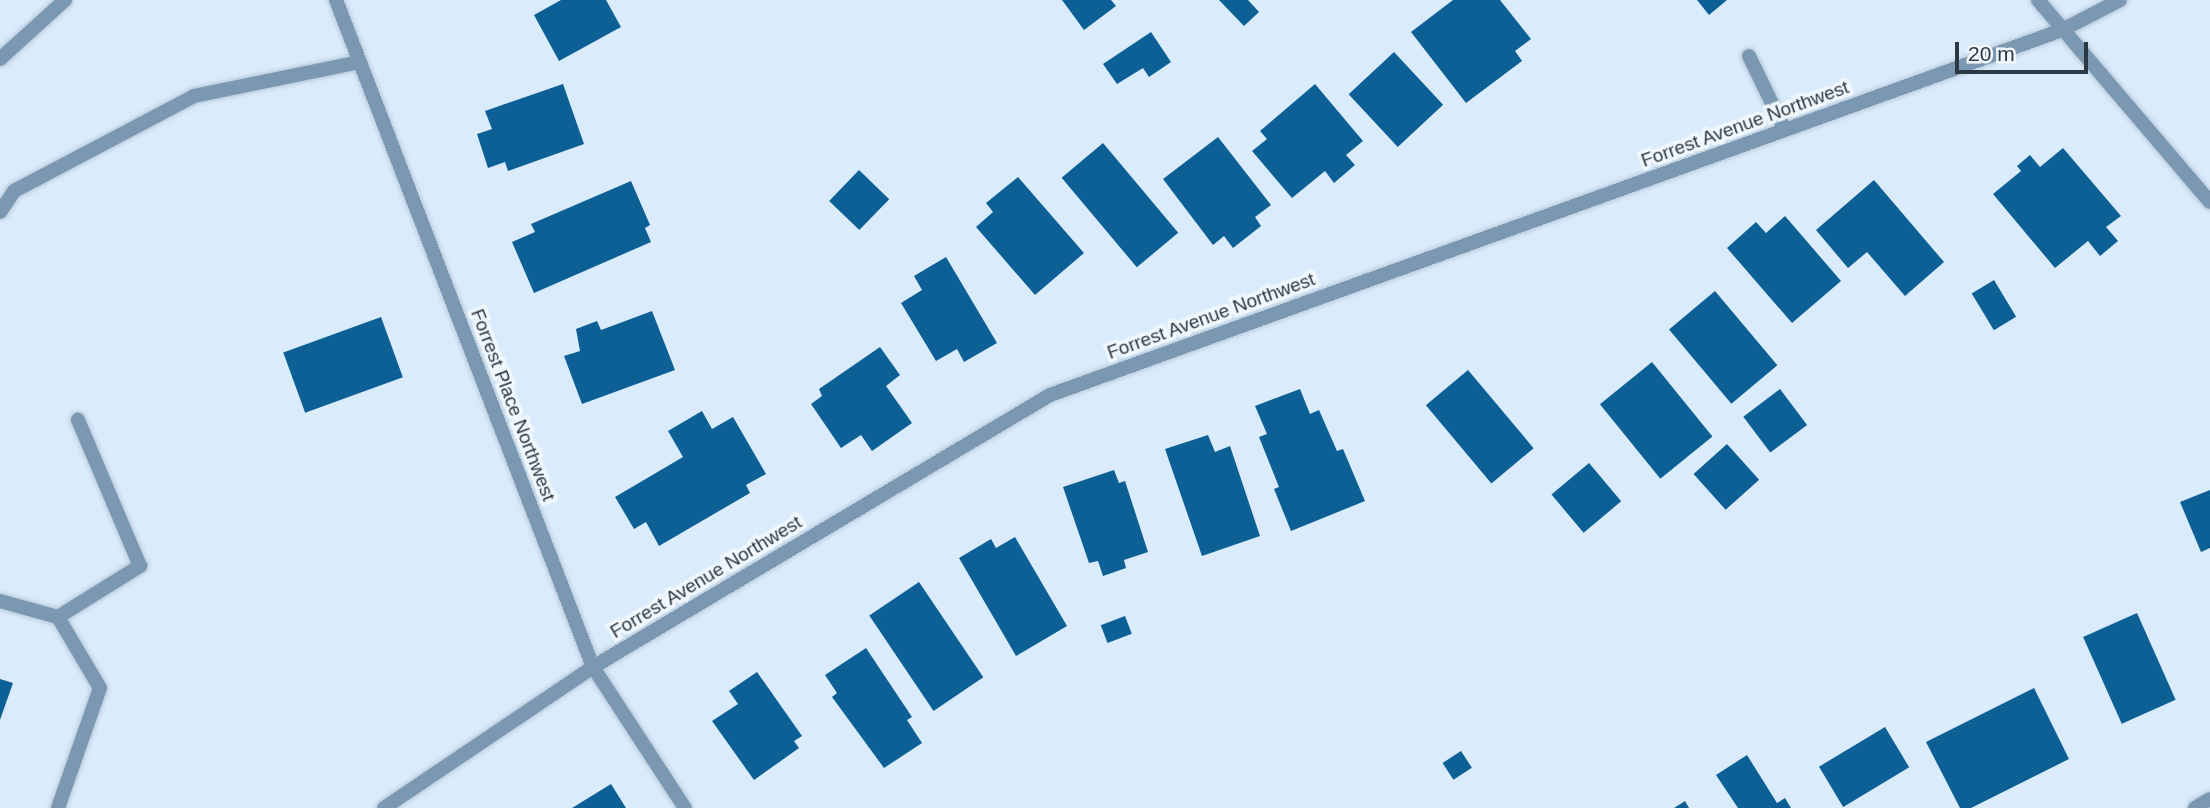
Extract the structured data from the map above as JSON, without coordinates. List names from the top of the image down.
{
  "streets": {
    "street": ["Forrest Avenue Northwest", "Forrest Place Northwest"]
  },
  "crossings": [
    ["Forrest Avenue Northwest", "Forrest Place Northwest"]
  ],
  "scale_bar": "20 m"
}
